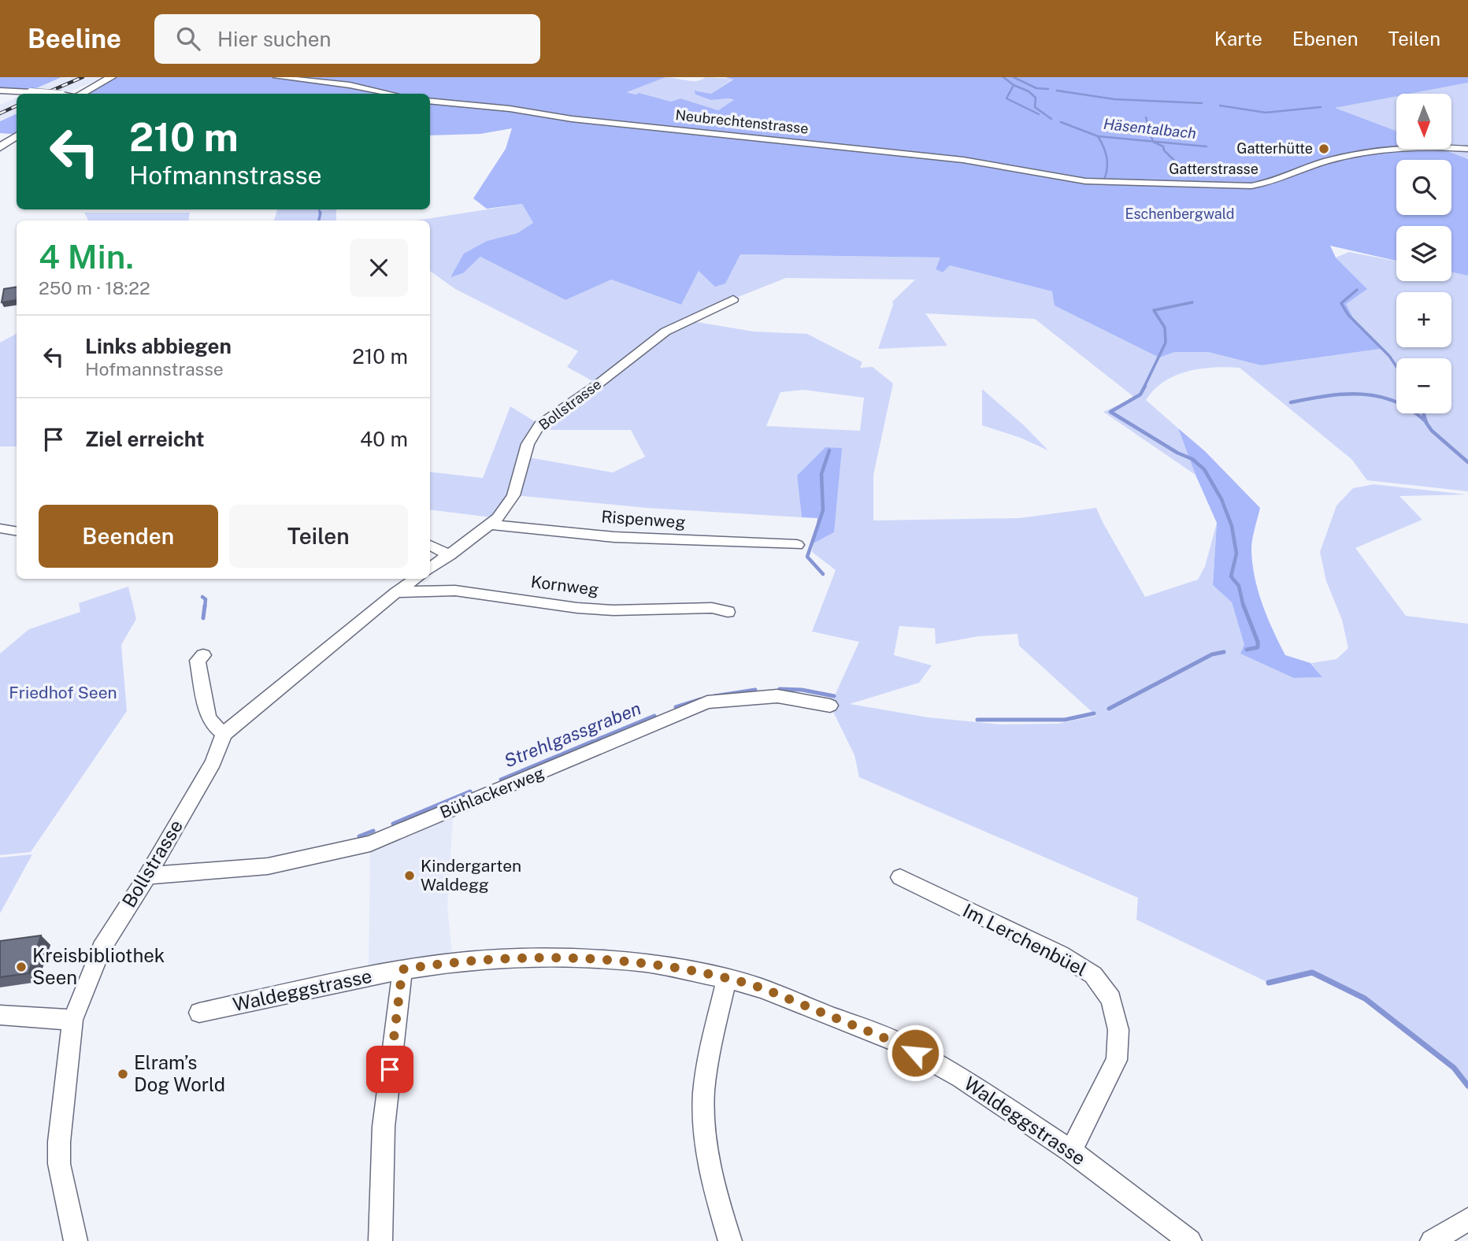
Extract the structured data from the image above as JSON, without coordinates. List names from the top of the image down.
{
  "streets": {
    "street": [
      "Neubrechtenstrasse",
      "Gatterstrasse",
      "Bollstrasse",
      "Rispenweg",
      "Kornweg",
      "Bühlackerweg",
      "Im Lerchenbüel",
      "Waldeggstrasse"
    ]
  },
  "crossings": [
    ["Neubrechtenstrasse", "Gatterstrasse"],
    ["Bollstrasse", "Rispenweg"],
    ["Bollstrasse", "Bühlackerweg"],
    ["Im Lerchenbüel", "Waldeggstrasse"]
  ],
  "water": ["Häsentalbach", "Strehlgassgraben"],
  "parks": ["Eschenbergwald", "Friedhof Seen"],
  "places": [
    "Gatterhütte",
    "Kindergarten Waldegg",
    "Kreisbibliothek Seen",
    "Elram’s Dog World"
  ],
  "north": "bottom",
  "page": {
    "header": "Beeline",
    "search": "Hier suchen",
    "nav": ["Karte", "Ebenen", "Teilen"],
    "map_buttons": ["+", "−"],
    "turn": ["210 m", "Hofmannstrasse"],
    "heading": ["4 Min.", "250 m · 18:22"],
    "list": [
      {
        "name": "Links abbiegen",
        "note": "Hofmannstrasse",
        "value": "210 m"
      },
      {
        "name": "Ziel erreicht",
        "value": "40 m"
      }
    ],
    "buttons": ["Beenden", "Teilen"]
  }
}
